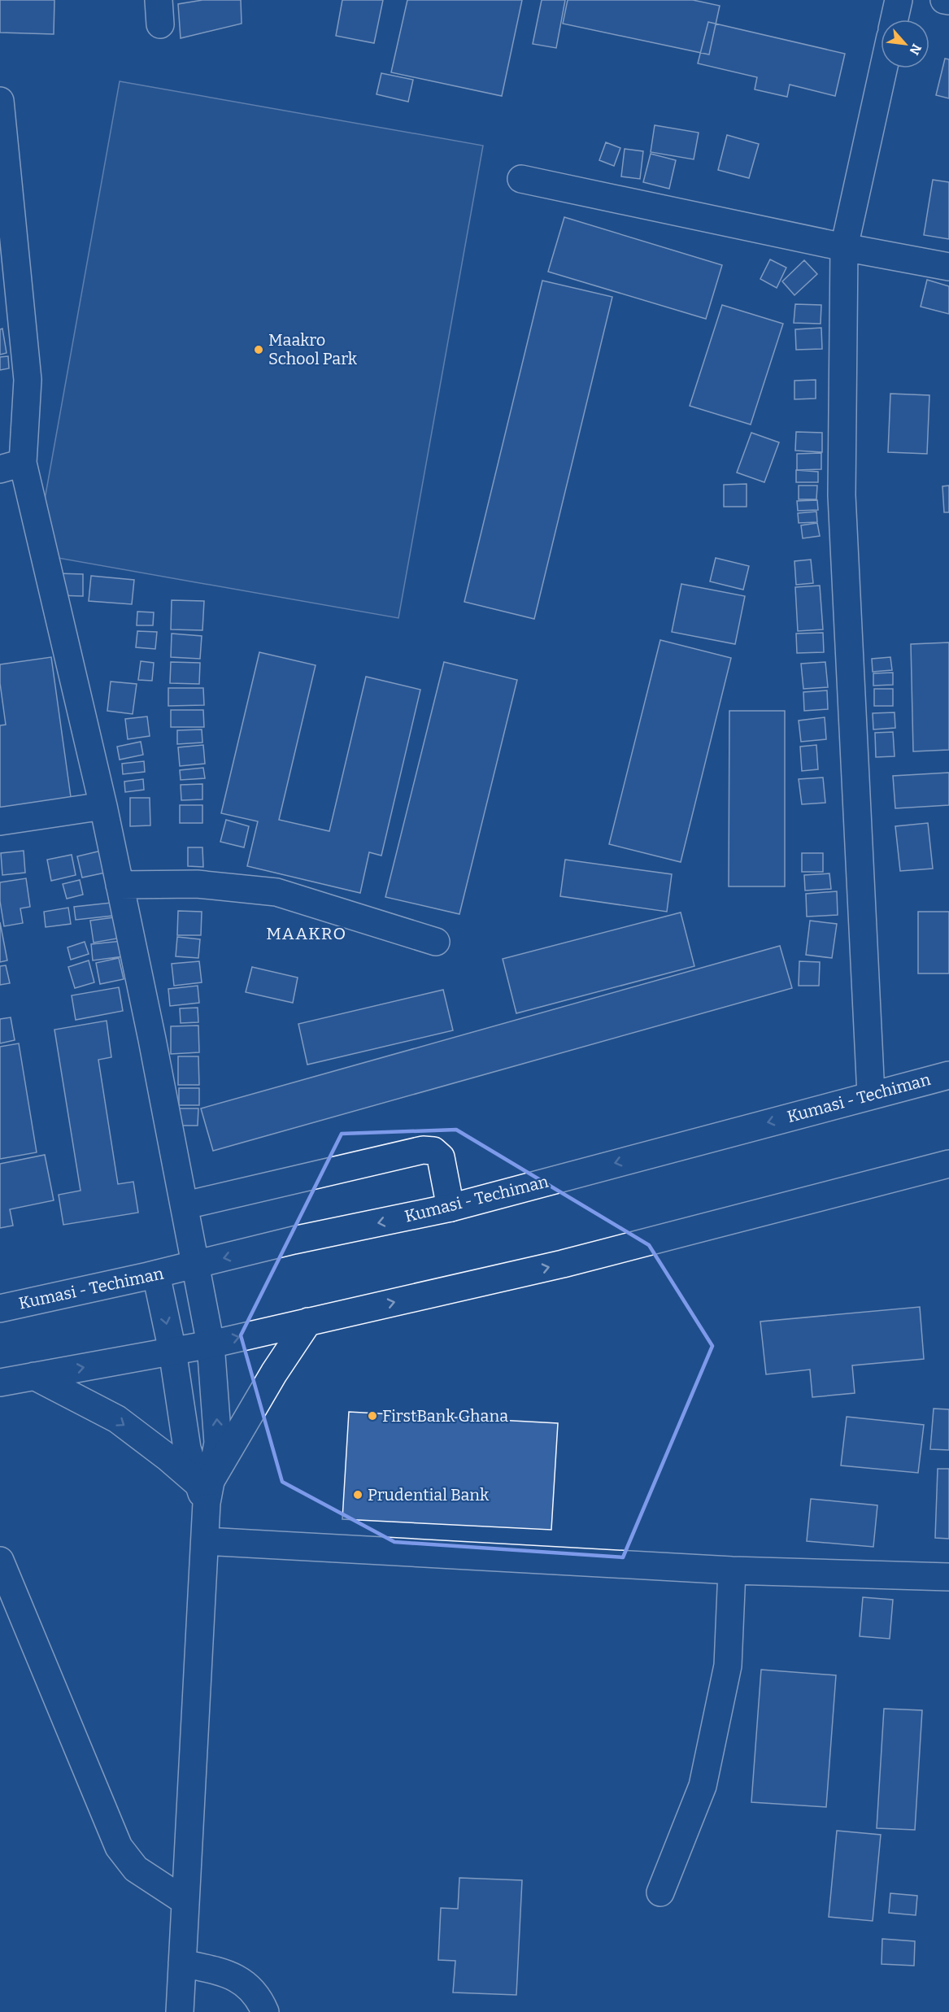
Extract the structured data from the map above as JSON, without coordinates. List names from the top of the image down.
{
  "streets": {
    "main road": ["Kumasi - Techiman"]
  },
  "districts": ["MAAKRO"],
  "places": ["Maakro School Park", "FirstBank Ghana", "Prudential Bank"],
  "north": "bottom right"
}
